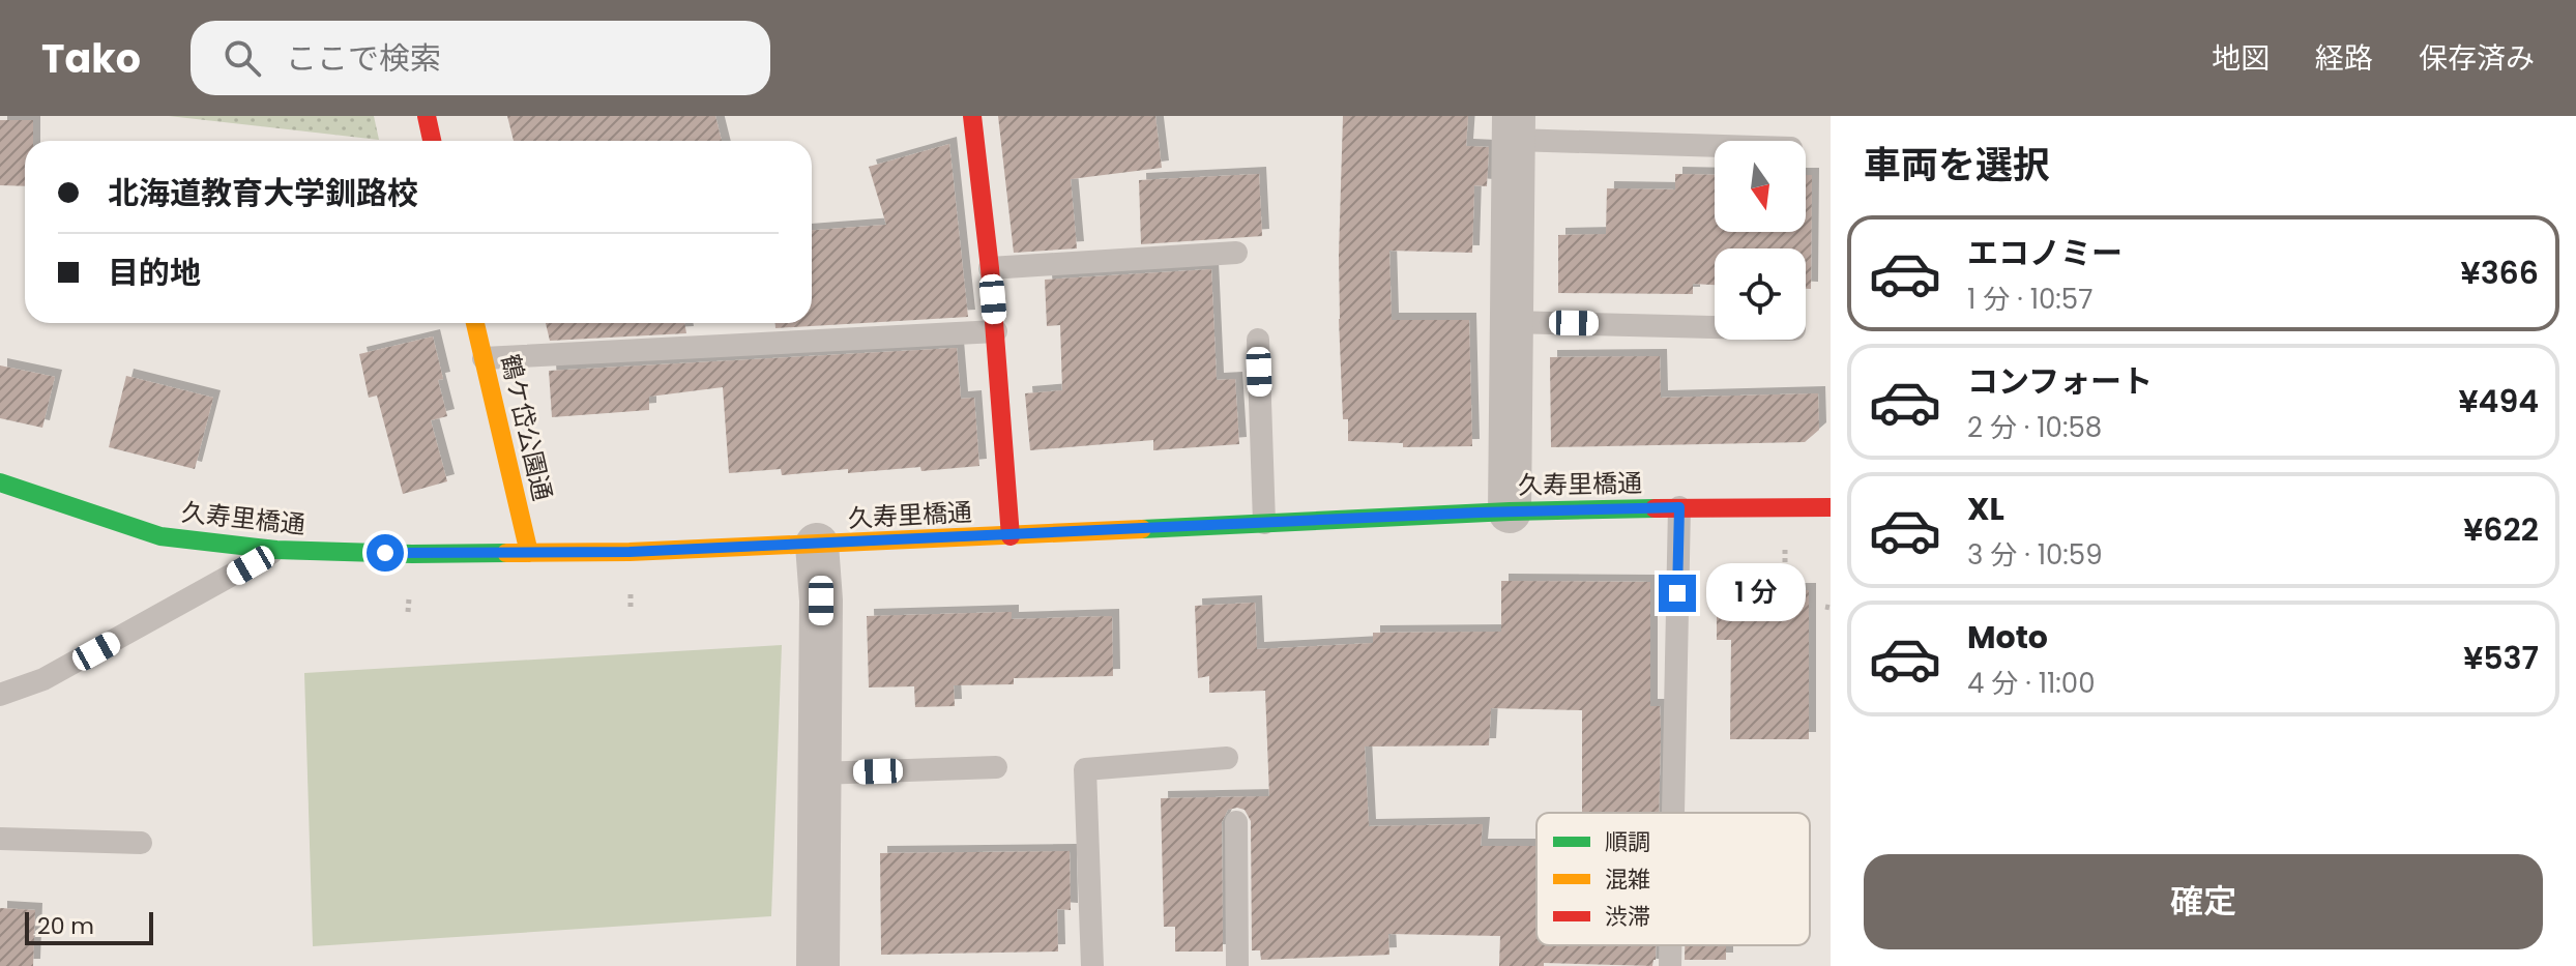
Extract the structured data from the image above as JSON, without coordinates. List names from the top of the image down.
{
  "streets": {
    "street": ["鶴ケ岱公園通", "久寿里橋通"]
  },
  "crossings": [
    ["鶴ケ岱公園通", "久寿里橋通"]
  ],
  "legend": ["順調", "混雑", "渋滞"],
  "scale_bar": "20 m",
  "north": "bottom",
  "page": {
    "header": "Tako",
    "search": "ここで検索",
    "nav": ["地図", "経路", "保存済み"],
    "heading": "車両を選択",
    "banner": ["北海道教育大学釧路校", "目的地"],
    "list": [
      {
        "name": "エコノミー",
        "note": "1 分 · 10:57",
        "value": "¥366"
      },
      {
        "name": "コンフォート",
        "note": "2 分 · 10:58",
        "value": "¥494"
      },
      {
        "name": "XL",
        "note": "3 分 · 10:59",
        "value": "¥622"
      },
      {
        "name": "Moto",
        "note": "4 分 · 11:00",
        "value": "¥537"
      }
    ],
    "bubble": "1 分",
    "buttons": "確定",
    "scale": "20 m"
  }
}
